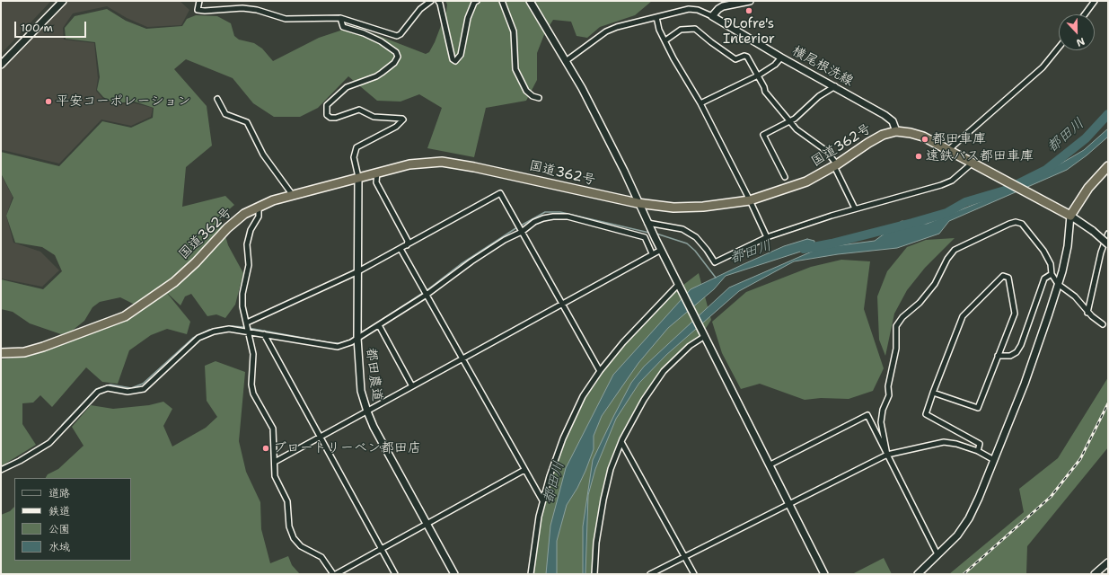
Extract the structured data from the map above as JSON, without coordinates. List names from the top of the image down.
{
  "streets": {
    "highway": ["国道362号"],
    "street": ["横尾根洗線", "都田農道"]
  },
  "crossings": [
    ["横尾根洗線", "国道362号"],
    ["国道362号", "都田農道"]
  ],
  "water": ["都田川"],
  "places": [
    "DLofre's Interior",
    "平安コーポレーション",
    "都田車庫",
    "遠鉄バス都田車庫",
    "ブロートリーベン都田店"
  ],
  "legend": [
    "道路",
    "鉄道",
    "公園",
    "水域"
  ],
  "scale_bar": "100 m",
  "north": "bottom"
}
